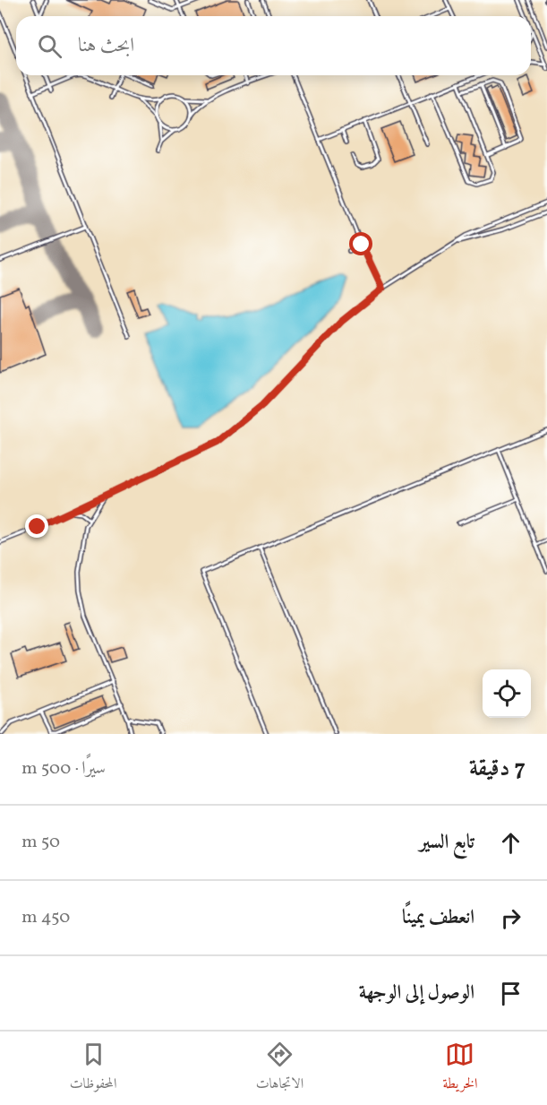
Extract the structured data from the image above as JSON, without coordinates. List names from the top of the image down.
{
  "page": {
    "search": "ابحث هنا",
    "heading": ["7 دقيقة", "سيرًا · 500 m"],
    "list": [
      ["تابع السير", "50 m"],
      ["انعطف يمينًا", "450 m"],
      "الوصول إلى الوجهة"
    ],
    "nav": ["الخريطة", "الاتجاهات", "المحفوظات"]
  }
}
